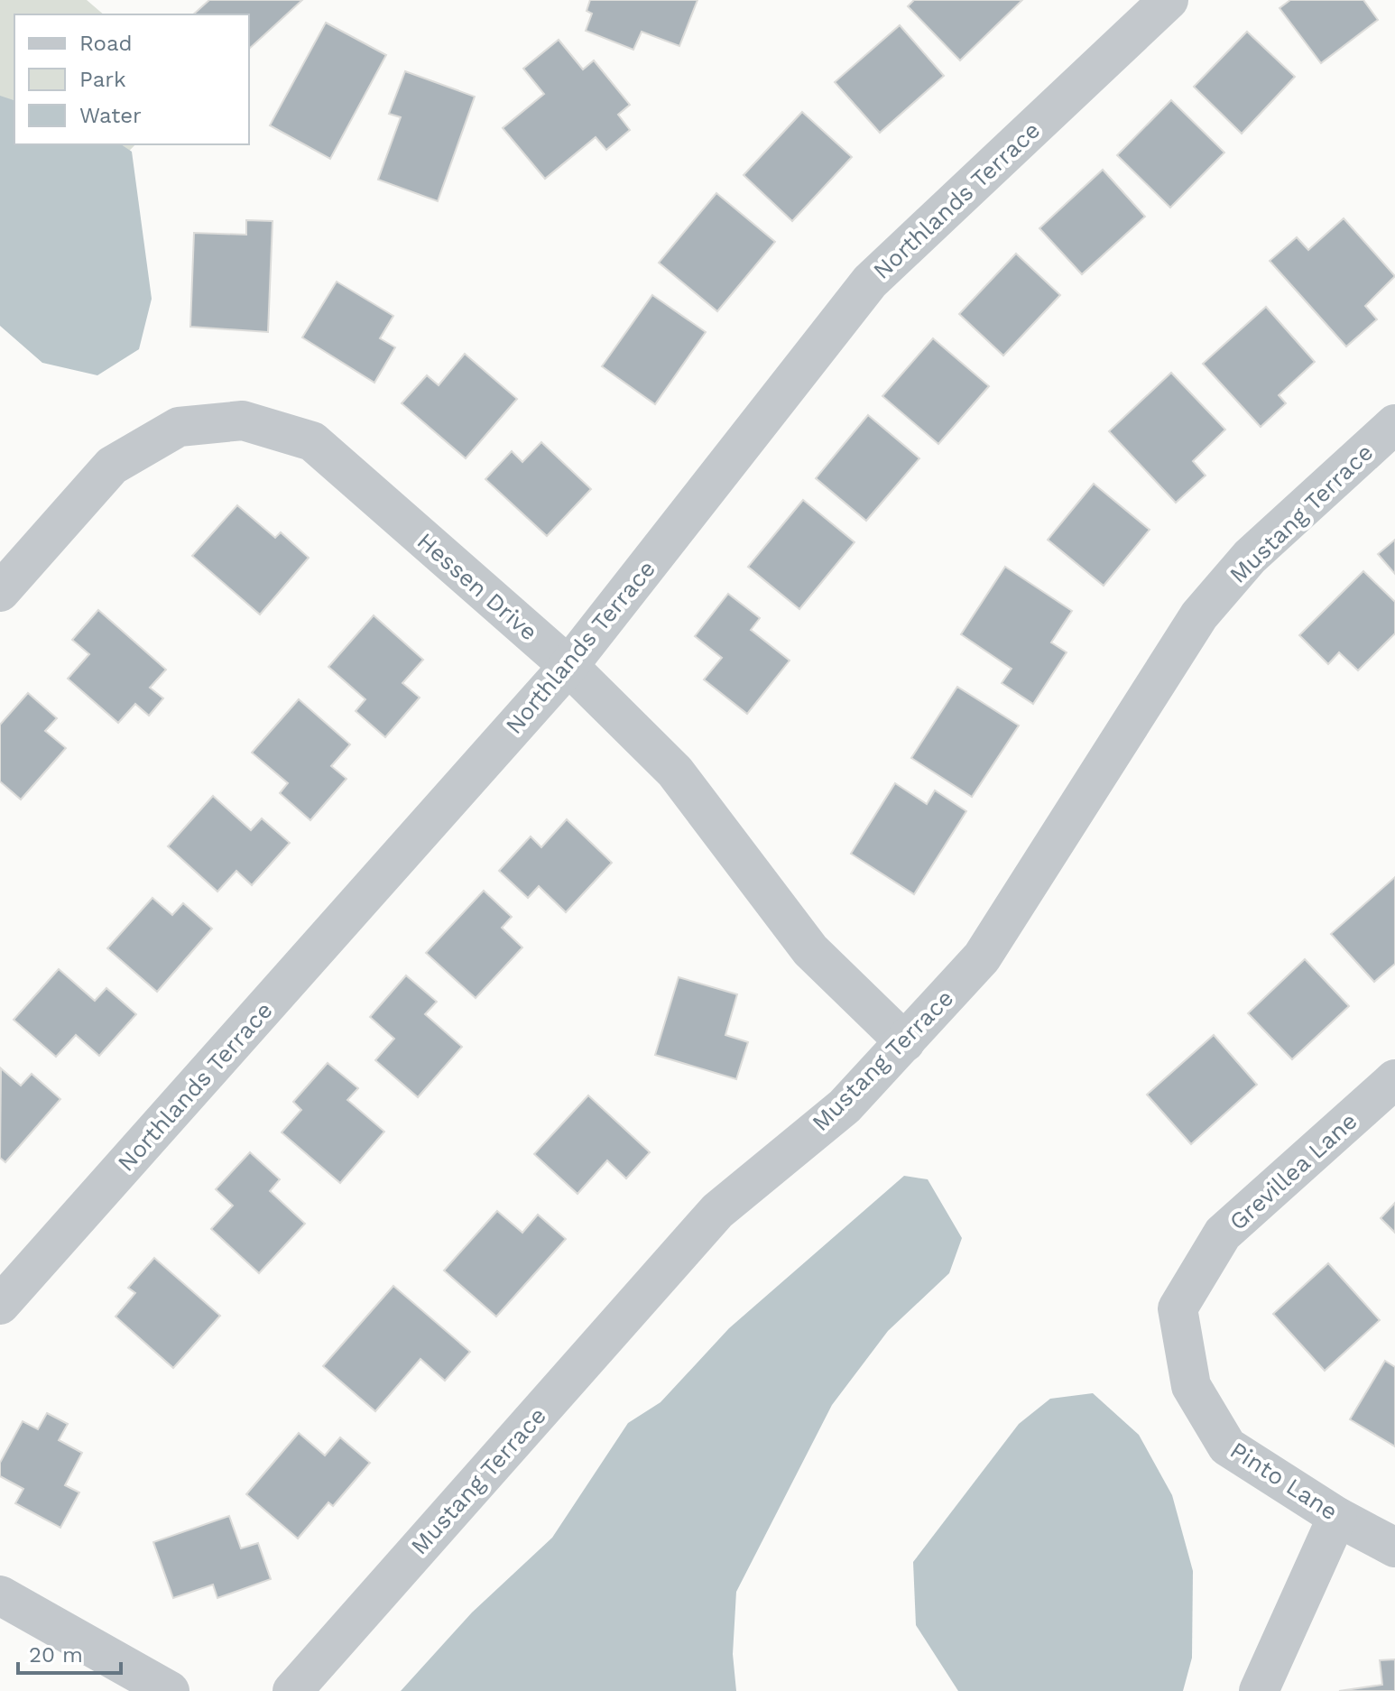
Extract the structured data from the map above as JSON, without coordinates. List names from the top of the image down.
{
  "streets": {
    "street": [
      "Northlands Terrace",
      "Mustang Terrace",
      "Hessen Drive",
      "Grevillea Lane",
      "Pinto Lane"
    ]
  },
  "crossings": [
    ["Northlands Terrace", "Hessen Drive"],
    ["Mustang Terrace", "Hessen Drive"],
    ["Grevillea Lane", "Pinto Lane"]
  ],
  "legend": ["Road", "Park", "Water"],
  "scale_bar": "20 m"
}
